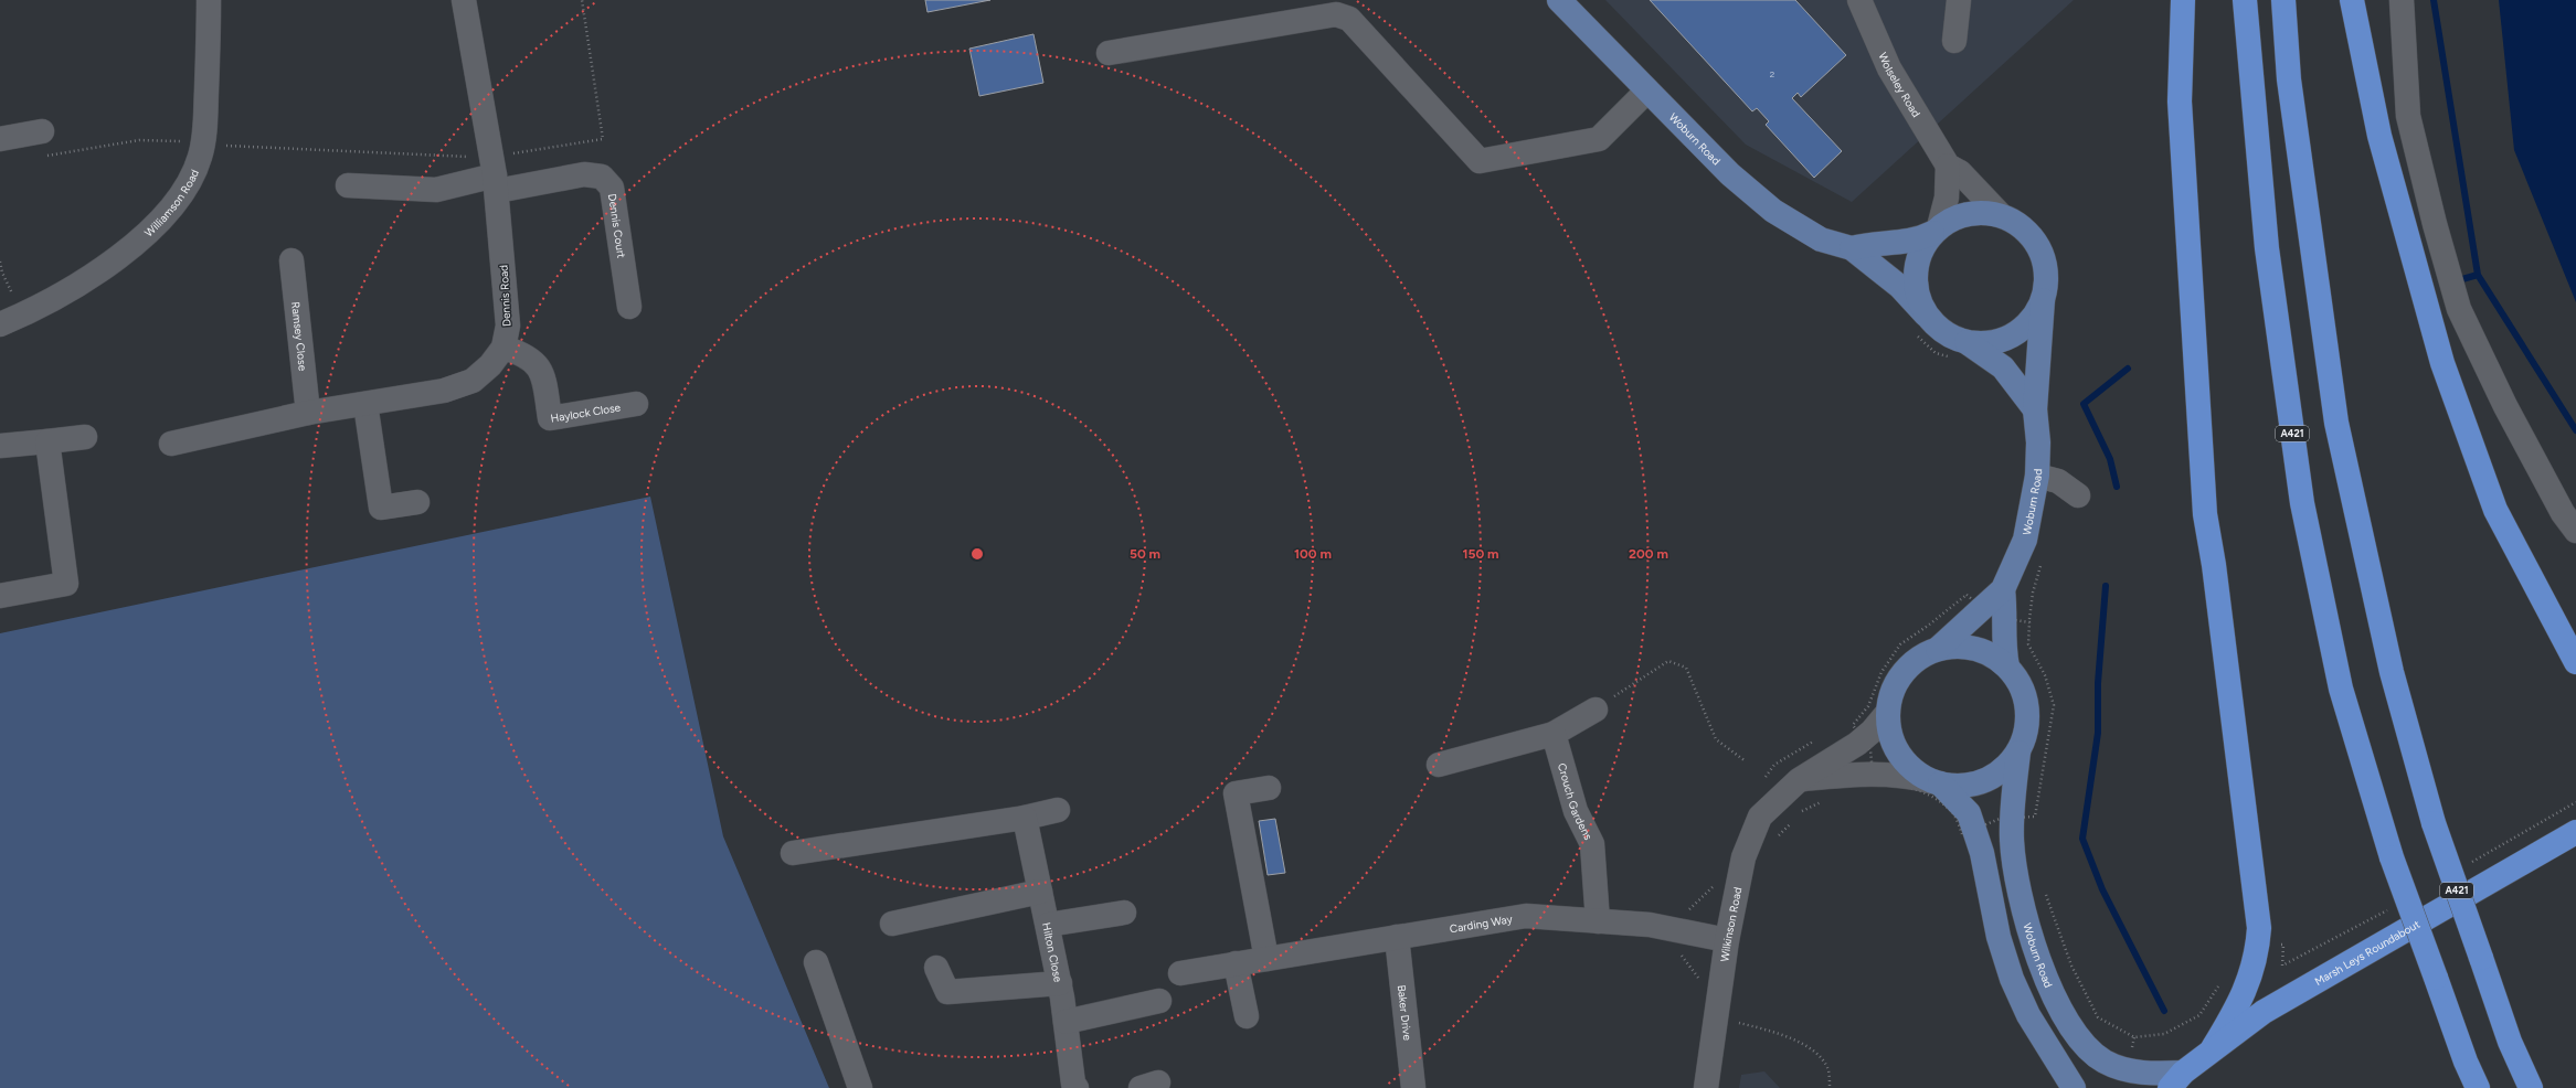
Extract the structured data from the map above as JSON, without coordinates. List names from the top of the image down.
{
  "streets": {
    "highway": ["A421", "Marsh Leys Roundabout"],
    "main road": ["Woburn Road"],
    "street": [
      "Wolseley Road",
      "Williamson Road",
      "Dennis Court",
      "Dennis Road",
      "Ramsey Close",
      "Haylock Close",
      "Crouch Gardens",
      "Carding Way",
      "Wilkinson Road",
      "Hilton Close",
      "Baker Drive"
    ]
  },
  "crossings": [
    ["Wolseley Road", "Woburn Road"],
    ["Woburn Road", "Wilkinson Road"],
    ["Woburn Road", "Marsh Leys Roundabout"],
    ["Dennis Court", "Dennis Road"],
    ["Dennis Road", "Ramsey Close"],
    ["Dennis Road", "Haylock Close"],
    ["Crouch Gardens", "Carding Way"],
    ["Carding Way", "Wilkinson Road"],
    ["Carding Way", "Baker Drive"]
  ],
  "house_numbers": ["2"],
  "rings": [
    "50 m",
    "100 m",
    "150 m",
    "200 m"
  ]
}
